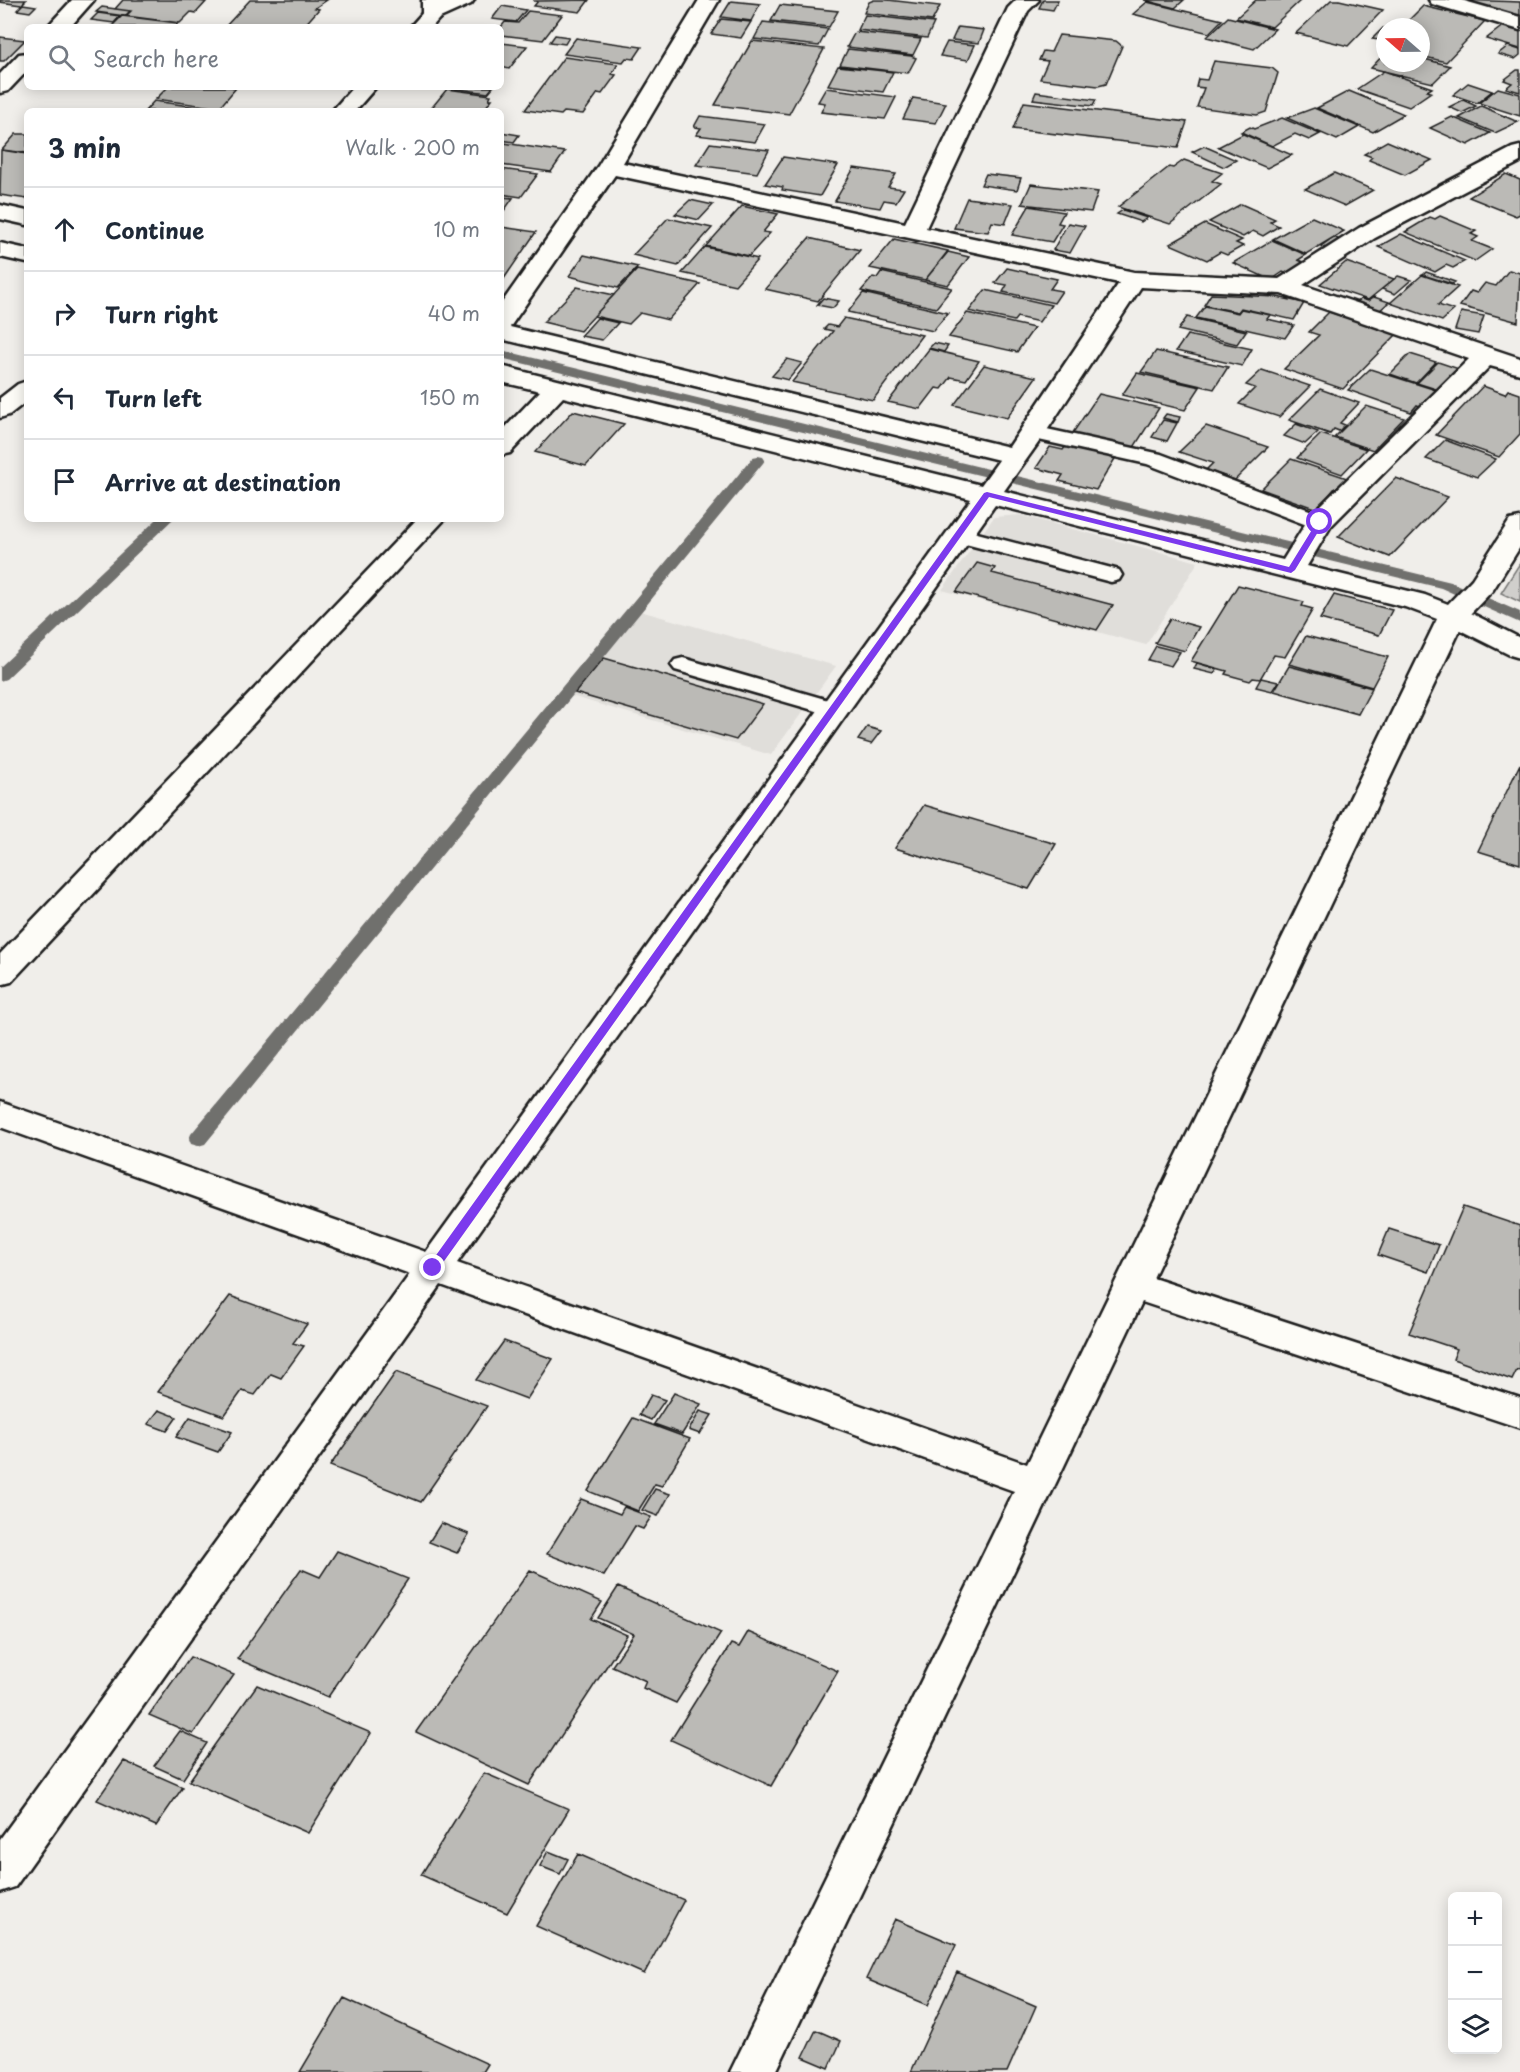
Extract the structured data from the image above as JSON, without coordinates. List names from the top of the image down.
{
  "north": "left",
  "page": {
    "search": "Search here",
    "heading": ["3 min", "Walk · 200 m"],
    "list": [
      ["Continue", "10 m"],
      ["Turn right", "40 m"],
      ["Turn left", "150 m"],
      "Arrive at destination"
    ],
    "map_buttons": ["+", "−"]
  }
}
